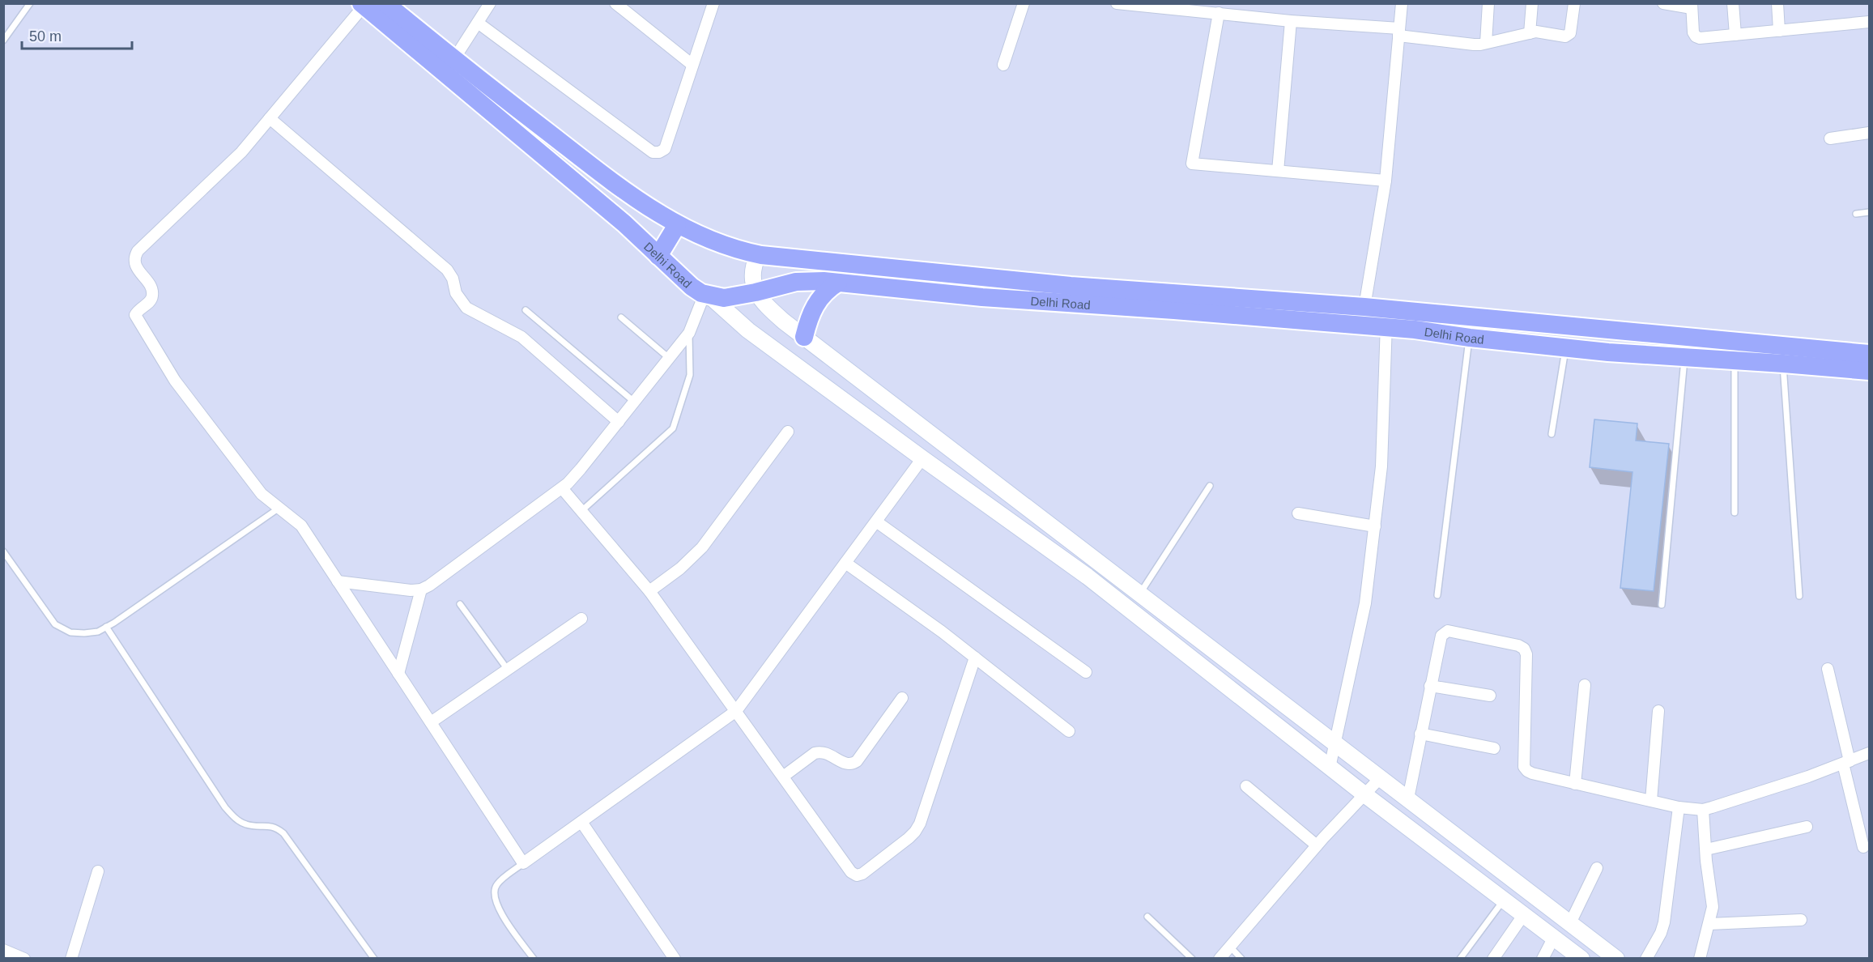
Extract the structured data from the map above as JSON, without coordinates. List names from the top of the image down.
{
  "streets": {
    "main road": ["Delhi Road"]
  },
  "scale_bar": "50 m"
}
